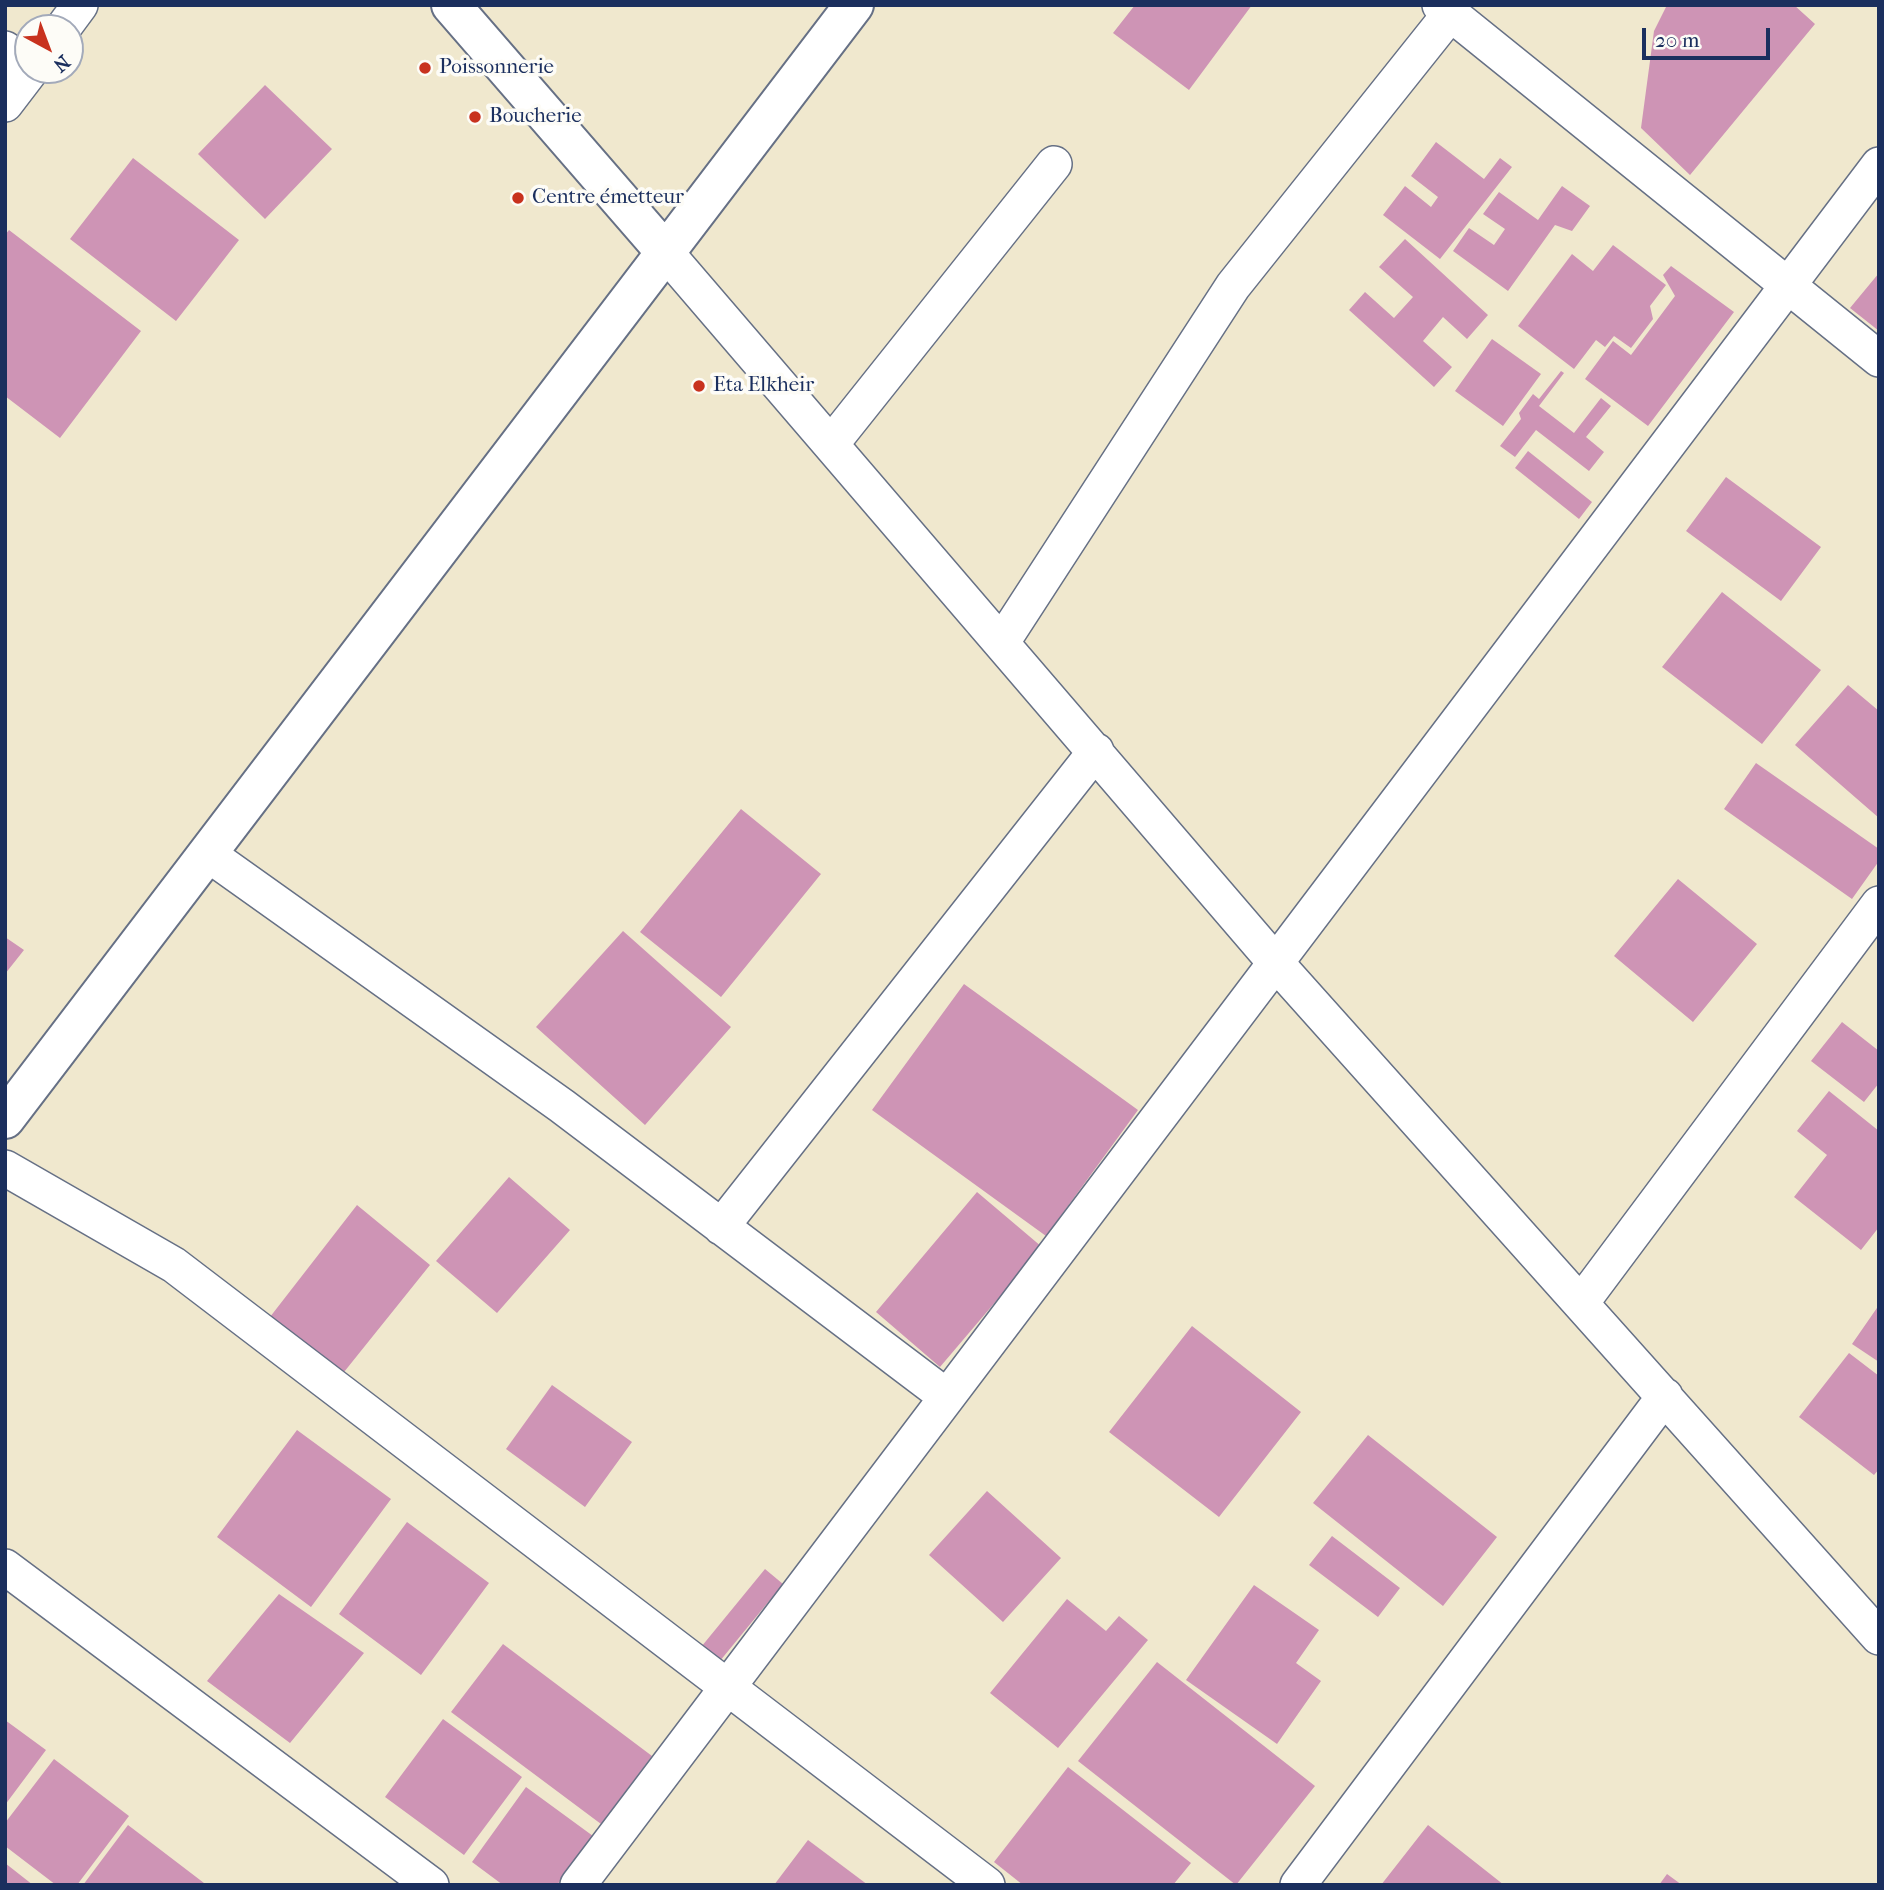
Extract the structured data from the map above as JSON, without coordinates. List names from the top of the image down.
{
  "places": [
    "Poissonnerie",
    "Boucherie",
    "Centre émetteur",
    "Eta Elkheir"
  ],
  "scale_bar": "20 m",
  "north": "bottom right"
}
